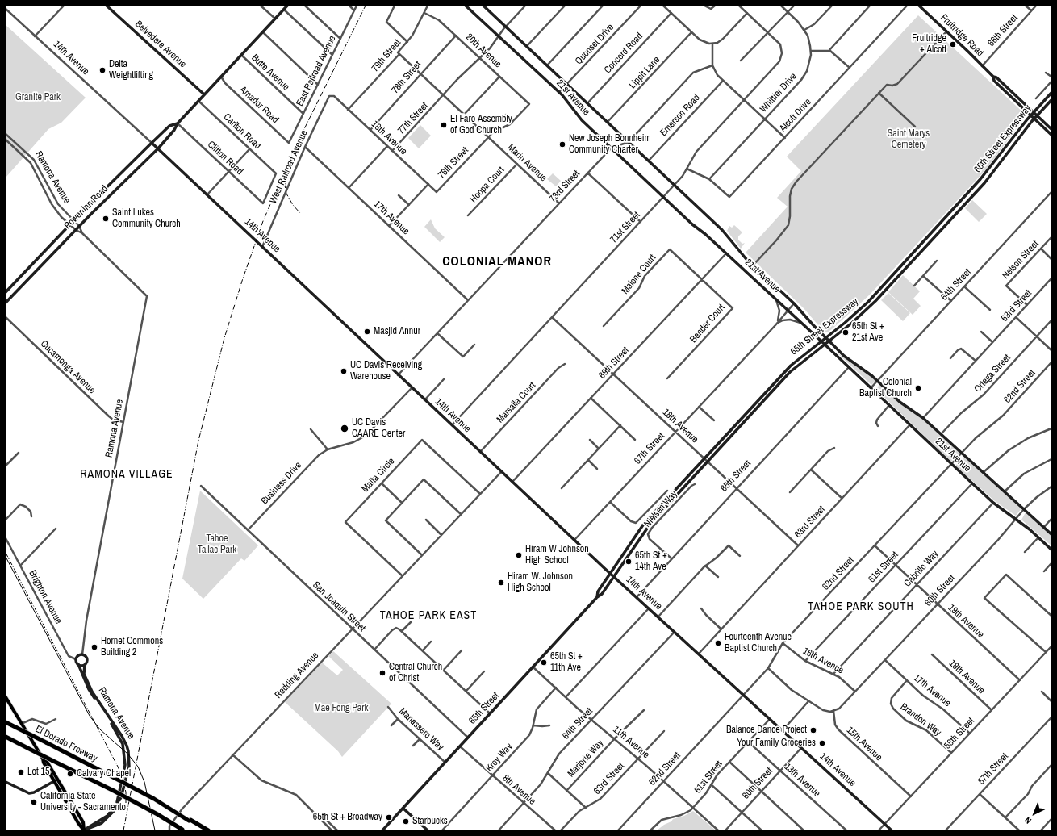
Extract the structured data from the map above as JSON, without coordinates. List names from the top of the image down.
{
  "streets": {
    "highway": ["El Dorado Freeway"],
    "main road": [
      "Fruitridge Road",
      "Belvedere Avenue",
      "14th Avenue",
      "21st Avenue",
      "65th Street Expressway",
      "Ramona Avenue",
      "Power Inn Road",
      "65th Street"
    ],
    "street": [
      "66th Street",
      "Quonset Drive",
      "20th Avenue",
      "Concord Road",
      "79th Street",
      "East Railroad Avenue",
      "Butte Avenue",
      "Lippit Lane",
      "78th Street",
      "Whittier Drive",
      "Amador Road",
      "Emerson Road",
      "Alcott Drive",
      "77th Street",
      "Carlton Road",
      "18th Avenue",
      "Clifton Road",
      "76th Street",
      "Marin Avenue",
      "West Railroad Avenue",
      "Hoopa Court",
      "73rd Street",
      "17th Avenue",
      "71st Street",
      "Nelson Street",
      "Malone Court",
      "64th Street",
      "63rd Street",
      "Bender Court",
      "69th Street",
      "Cucamonga Avenue",
      "Ortega Street",
      "62nd Street",
      "Marsalla Court",
      "67th Street",
      "Maita Circle",
      "Business Drive",
      "Nielsen Way",
      "61st Street",
      "Cabrillo Way",
      "60th Street",
      "Brighton Avenue",
      "San Joaquin Street",
      "19th Avenue",
      "16th Avenue",
      "Redding Avenue",
      "Brandon Way",
      "Manassero Way",
      "58th Street",
      "11th Avenue",
      "15th Avenue",
      "Kroy Way",
      "Marjorie Way",
      "57th Street",
      "13th Avenue",
      "8th Avenue"
    ]
  },
  "crossings": [
    ["66th Street", "Fruitridge Road"],
    ["Fruitridge Road", "65th Street Expressway"],
    ["Belvedere Avenue", "Power Inn Road"],
    ["Quonset Drive", "21st Avenue"],
    ["20th Avenue", "79th Street"],
    ["20th Avenue", "78th Street"],
    ["20th Avenue", "77th Street"],
    ["20th Avenue", "76th Street"],
    ["Concord Road", "21st Avenue"],
    ["79th Street", "18th Avenue"],
    ["79th Street", "Marin Avenue"],
    ["14th Avenue", "65th Street Expressway"],
    ["14th Avenue", "West Railroad Avenue"],
    ["14th Avenue", "73rd Street"],
    ["14th Avenue", "Power Inn Road"],
    ["14th Avenue", "71st Street"],
    ["14th Avenue", "64th Street"],
    ["14th Avenue", "63rd Street"],
    ["14th Avenue", "69th Street"],
    ["14th Avenue", "62nd Street"],
    ["14th Avenue", "Marsalla Court"],
    ["14th Avenue", "67th Street"],
    ["14th Avenue", "65th Street"],
    ["14th Avenue", "Business Drive"],
    ["14th Avenue", "61st Street"],
    ["14th Avenue", "60th Street"],
    ["14th Avenue", "Redding Avenue"],
    ["14th Avenue", "58th Street"],
    ["East Railroad Avenue", "Butte Avenue"],
    ["East Railroad Avenue", "Amador Road"],
    ["Butte Avenue", "Power Inn Road"],
    ["Lippit Lane", "21st Avenue"],
    ["78th Street", "18th Avenue"],
    ["78th Street", "Marin Avenue"],
    ["Whittier Drive", "Alcott Drive"],
    ["21st Avenue", "Emerson Road"],
    ["21st Avenue", "77th Street"],
    ["21st Avenue", "65th Street Expressway"],
    ["21st Avenue", "73rd Street"],
    ["21st Avenue", "71st Street"],
    ["21st Avenue", "64th Street"],
    ["21st Avenue", "63rd Street"],
    ["21st Avenue", "69th Street"],
    ["21st Avenue", "Ortega Street"],
    ["21st Avenue", "62nd Street"],
    ["21st Avenue", "67th Street"],
    ["21st Avenue", "65th Street"],
    ["21st Avenue", "61st Street"],
    ["21st Avenue", "Cabrillo Way"],
    ["21st Avenue", "60th Street"],
    ["Amador Road", "Power Inn Road"],
    ["Alcott Drive", "71st Street"],
    ["77th Street", "18th Avenue"],
    ["77th Street", "Marin Avenue"],
    ["Carlton Road", "Clifton Road"],
    ["Carlton Road", "Power Inn Road"],
    ["18th Avenue", "65th Street Expressway"],
    ["18th Avenue", "76th Street"],
    ["18th Avenue", "West Railroad Avenue"],
    ["18th Avenue", "71st Street"],
    ["18th Avenue", "63rd Street"],
    ["18th Avenue", "69th Street"],
    ["18th Avenue", "67th Street"],
    ["18th Avenue", "65th Street"],
    ["18th Avenue", "58th Street"],
    ["65th Street Expressway", "65th Street"],
    ["Clifton Road", "Power Inn Road"],
    ["76th Street", "Marin Avenue"],
    ["76th Street", "17th Avenue"],
    ["Marin Avenue", "Hoopa Court"],
    ["Marin Avenue", "73rd Street"],
    ["West Railroad Avenue", "17th Avenue"],
    ["Ramona Avenue", "Power Inn Road"],
    ["Ramona Avenue", "Cucamonga Avenue"],
    ["Ramona Avenue", "Brighton Avenue"],
    ["73rd Street", "17th Avenue"],
    ["17th Avenue", "60th Street"],
    ["17th Avenue", "Brandon Way"],
    ["17th Avenue", "58th Street"],
    ["Nelson Street", "63rd Street"],
    ["Malone Court", "Bender Court"],
    ["Malone Court", "69th Street"],
    ["64th Street", "11th Avenue"],
    ["64th Street", "8th Avenue"],
    ["63rd Street", "11th Avenue"],
    ["Bender Court", "69th Street"],
    ["62nd Street", "19th Avenue"],
    ["62nd Street", "16th Avenue"],
    ["62nd Street", "11th Avenue"],
    ["Maita Circle", "Redding Avenue"],
    ["65th Street", "Nielsen Way"],
    ["65th Street", "San Joaquin Street"],
    ["65th Street", "Manassero Way"],
    ["65th Street", "11th Avenue"],
    ["65th Street", "8th Avenue"],
    ["Business Drive", "San Joaquin Street"],
    ["61st Street", "19th Avenue"],
    ["61st Street", "16th Avenue"],
    ["61st Street", "11th Avenue"],
    ["61st Street", "13th Avenue"],
    ["Cabrillo Way", "19th Avenue"],
    ["Cabrillo Way", "16th Avenue"],
    ["60th Street", "19th Avenue"],
    ["60th Street", "16th Avenue"],
    ["60th Street", "15th Avenue"],
    ["60th Street", "13th Avenue"],
    ["San Joaquin Street", "Redding Avenue"],
    ["19th Avenue", "58th Street"],
    ["Brandon Way", "58th Street"],
    ["58th Street", "15th Avenue"],
    ["11th Avenue", "Kroy Way"],
    ["11th Avenue", "Marjorie Way"],
    ["Kroy Way", "8th Avenue"]
  ],
  "districts": [
    "COLONIAL MANOR",
    "RAMONA VILLAGE",
    "TAHOE PARK SOUTH",
    "TAHOE PARK EAST"
  ],
  "parks": [
    "Granite Park",
    "Saint Marys Cemetery",
    "Tahoe Tallac Park",
    "Mae Fong Park"
  ],
  "places": [
    "Fruitridge + Alcott",
    "Delta Weightlifting",
    "El Faro Assembly of God Church",
    "New Joseph Bonnheim Community Charter",
    "Saint Lukes Community Church",
    "Masjid Annur",
    "65th St + 21st Ave",
    "UC Davis Receiving Warehouse",
    "Colonial Baptist Church",
    "UC Davis CAARE Center",
    "Hiram W Johnson High School",
    "65th St + 14th Ave",
    "Hiram W. Johnson High School",
    "Fourteenth Avenue Baptist Church",
    "Hornet Commons Building 2",
    "65th St + 11th Ave",
    "Central Church of Christ",
    "Balance Dance Project",
    "Your Family Groceries",
    "Lot 15",
    "Calvary Chapel",
    "California State University - Sacramento",
    "65th St + Broadway",
    "Starbucks"
  ],
  "north": "bottom left"
}
